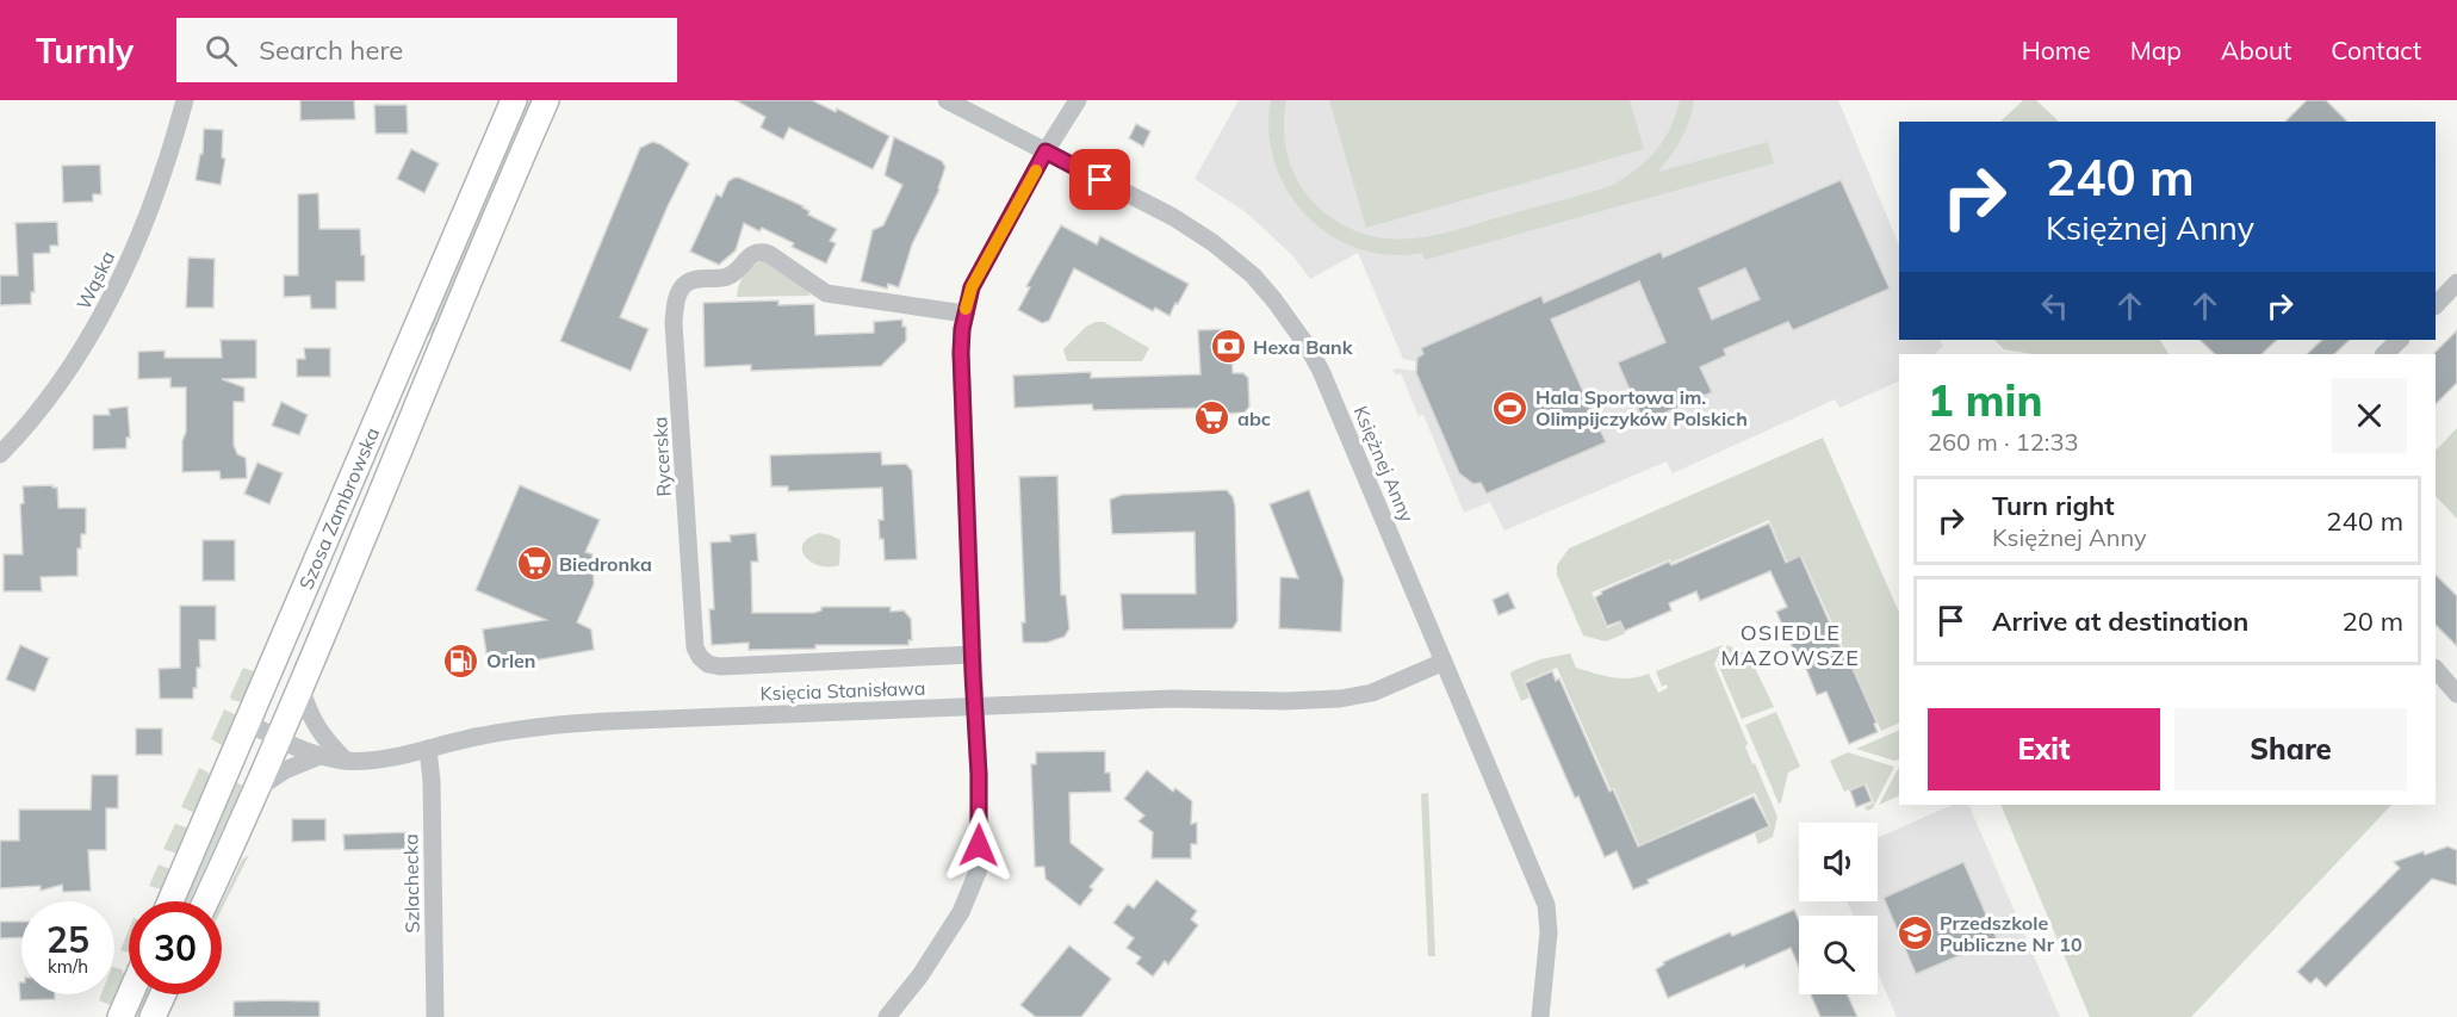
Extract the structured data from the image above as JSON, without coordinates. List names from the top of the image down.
{
  "streets": {
    "main road": ["Szosa Zambrowska"],
    "street": [
      "Wąska",
      "Rycerska",
      "Księżnej Anny",
      "Księcia Stanisława",
      "Szlachecka"
    ]
  },
  "crossings": [
    ["Księżnej Anny", "Księcia Stanisława"],
    ["Szosa Zambrowska", "Księcia Stanisława"],
    ["Księcia Stanisława", "Szlachecka"]
  ],
  "districts": ["OSIEDLE MAZOWSZE"],
  "places": {
    "bank": ["Hexa Bank"],
    "sports": ["Hala Sportowa im. Olimpijczyków Polskich"],
    "supermarket": ["abc", "Biedronka"],
    "fuel station": ["Orlen"],
    "school or university": ["Przedszkole Publiczne Nr 10"]
  },
  "page": {
    "header": "Turnly",
    "search": "Search here",
    "nav": [
      "Home",
      "Map",
      "About",
      "Contact"
    ],
    "turn": ["240 m", "Księżnej Anny"],
    "heading": ["1 min", "260 m · 12:33"],
    "list": [
      {
        "name": "Turn right",
        "note": "Księżnej Anny",
        "value": "240 m"
      },
      {
        "name": "Arrive at destination",
        "value": "20 m"
      }
    ],
    "buttons": ["Exit", "Share"],
    "speed": "25 km/h",
    "limit": "30"
  }
}
